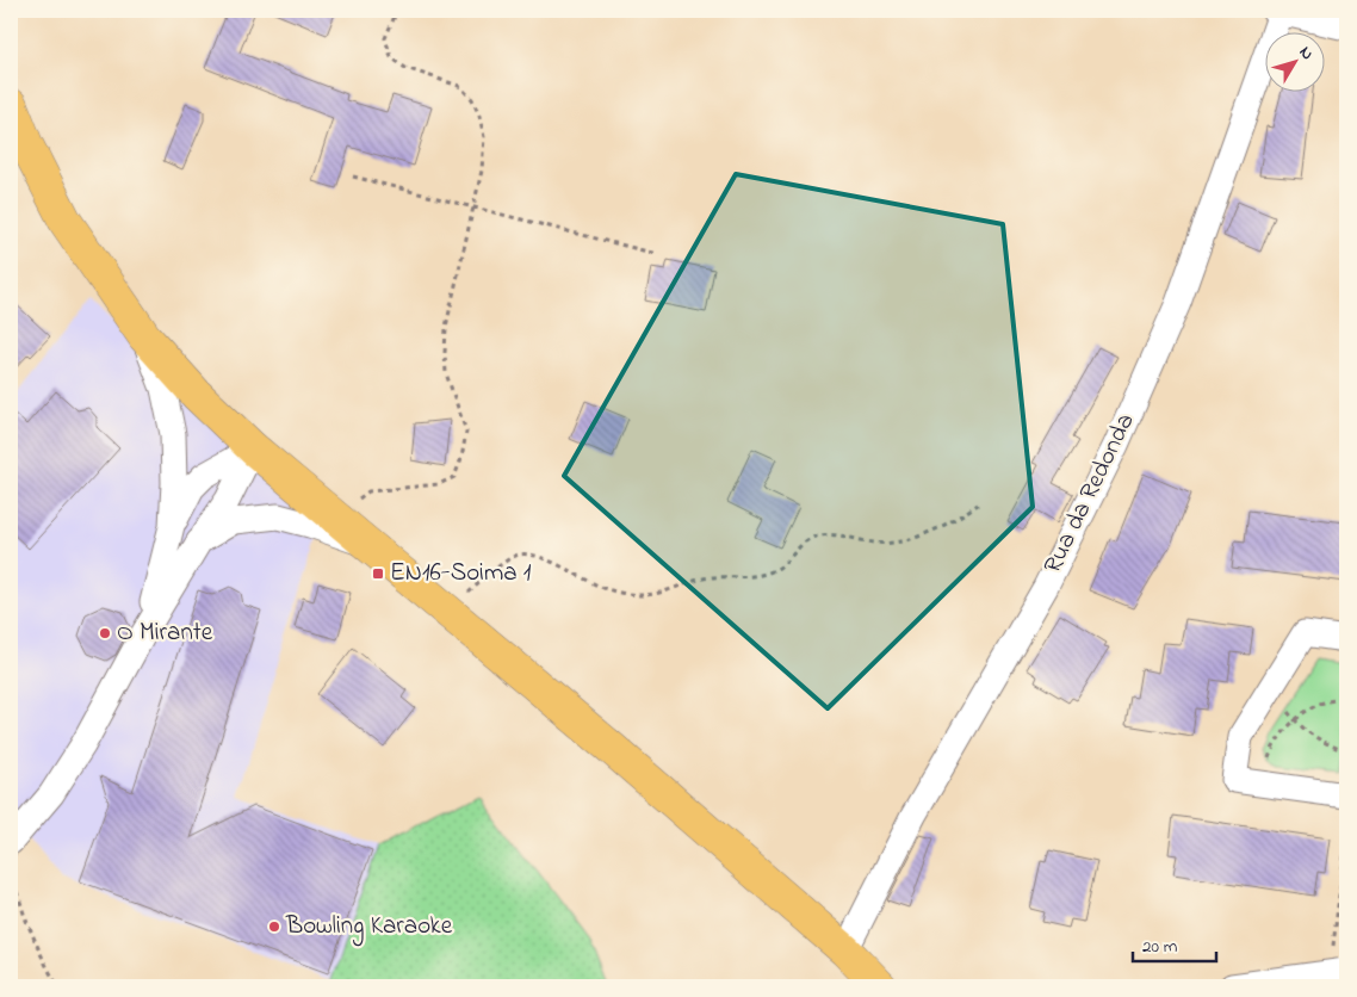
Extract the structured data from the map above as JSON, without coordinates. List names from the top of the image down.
{
  "streets": {
    "street": ["Rua da Redonda"]
  },
  "places": {
    "transit": ["EN16-Soima 1"],
    "other": ["O Mirante", "Bowling Karaoke"]
  },
  "scale_bar": "20 m",
  "north": "top right"
}
